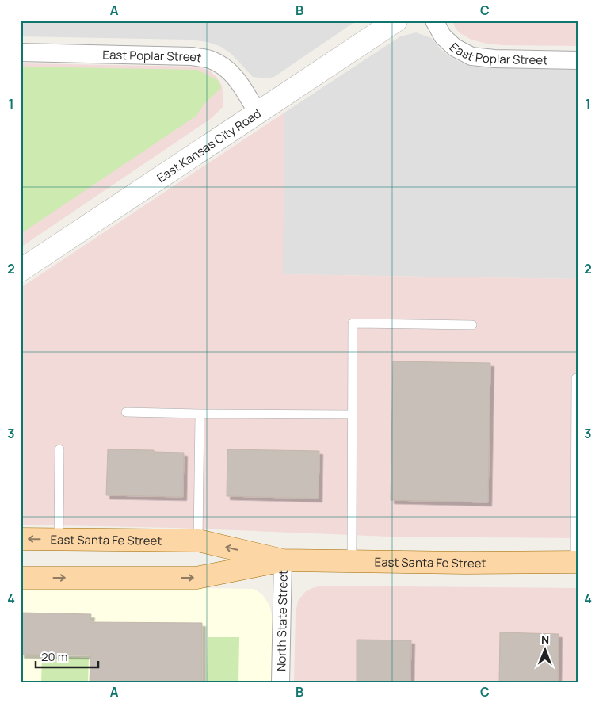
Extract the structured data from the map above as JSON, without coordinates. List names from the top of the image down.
{
  "streets": {
    "main road": ["East Santa Fe Street"],
    "street": ["East Poplar Street", "East Kansas City Road", "North State Street"]
  },
  "crossings": [
    ["East Poplar Street", "East Kansas City Road"],
    ["East Santa Fe Street", "North State Street"]
  ],
  "scale_bar": "20 m",
  "north": "top",
  "grid": {
    "columns": ["A", "B", "C"],
    "rows": [
      "1",
      "2",
      "3",
      "4"
    ]
  }
}
